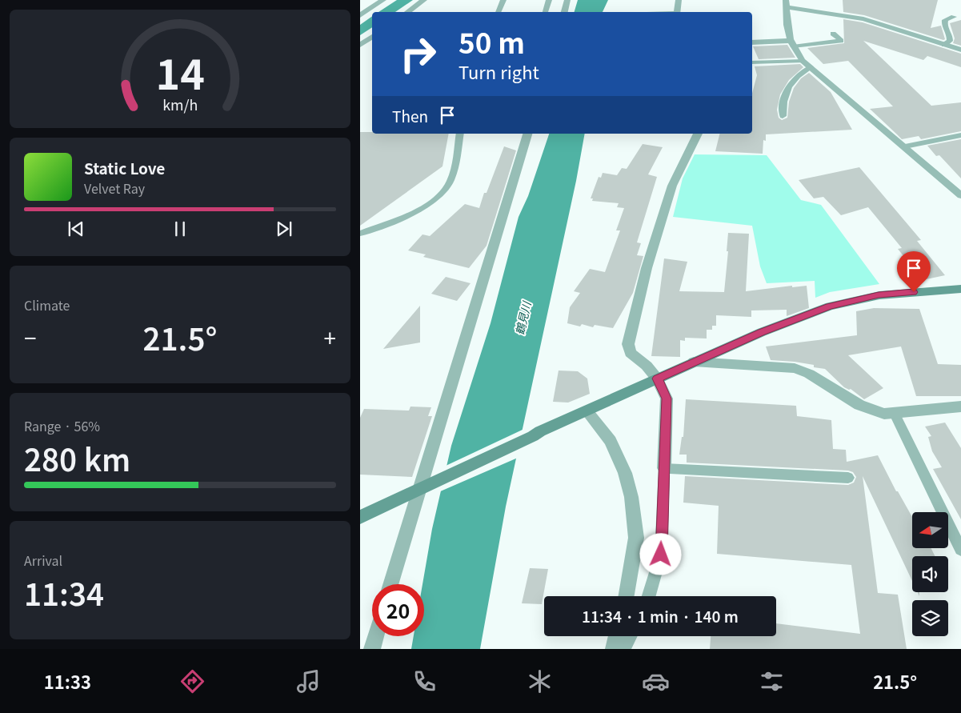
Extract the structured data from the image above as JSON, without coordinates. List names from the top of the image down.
{
  "water": ["鶴見川"],
  "north": "left",
  "page": {
    "turn": ["50 m", "Turn right"],
    "then": "Then",
    "song": ["Static Love", "Velvet Ray"],
    "tile": [
      "Climate",
      ["Range · 56%", "280 km"],
      ["Arrival", "11:34"]
    ],
    "heat": ["−", "21.5°", "+"],
    "limit": "20",
    "trip": "11:34 · 1 min · 140 m",
    "tabs": ["11:33", "21.5°"],
    "gauge": ["14", "km/h"]
  }
}
